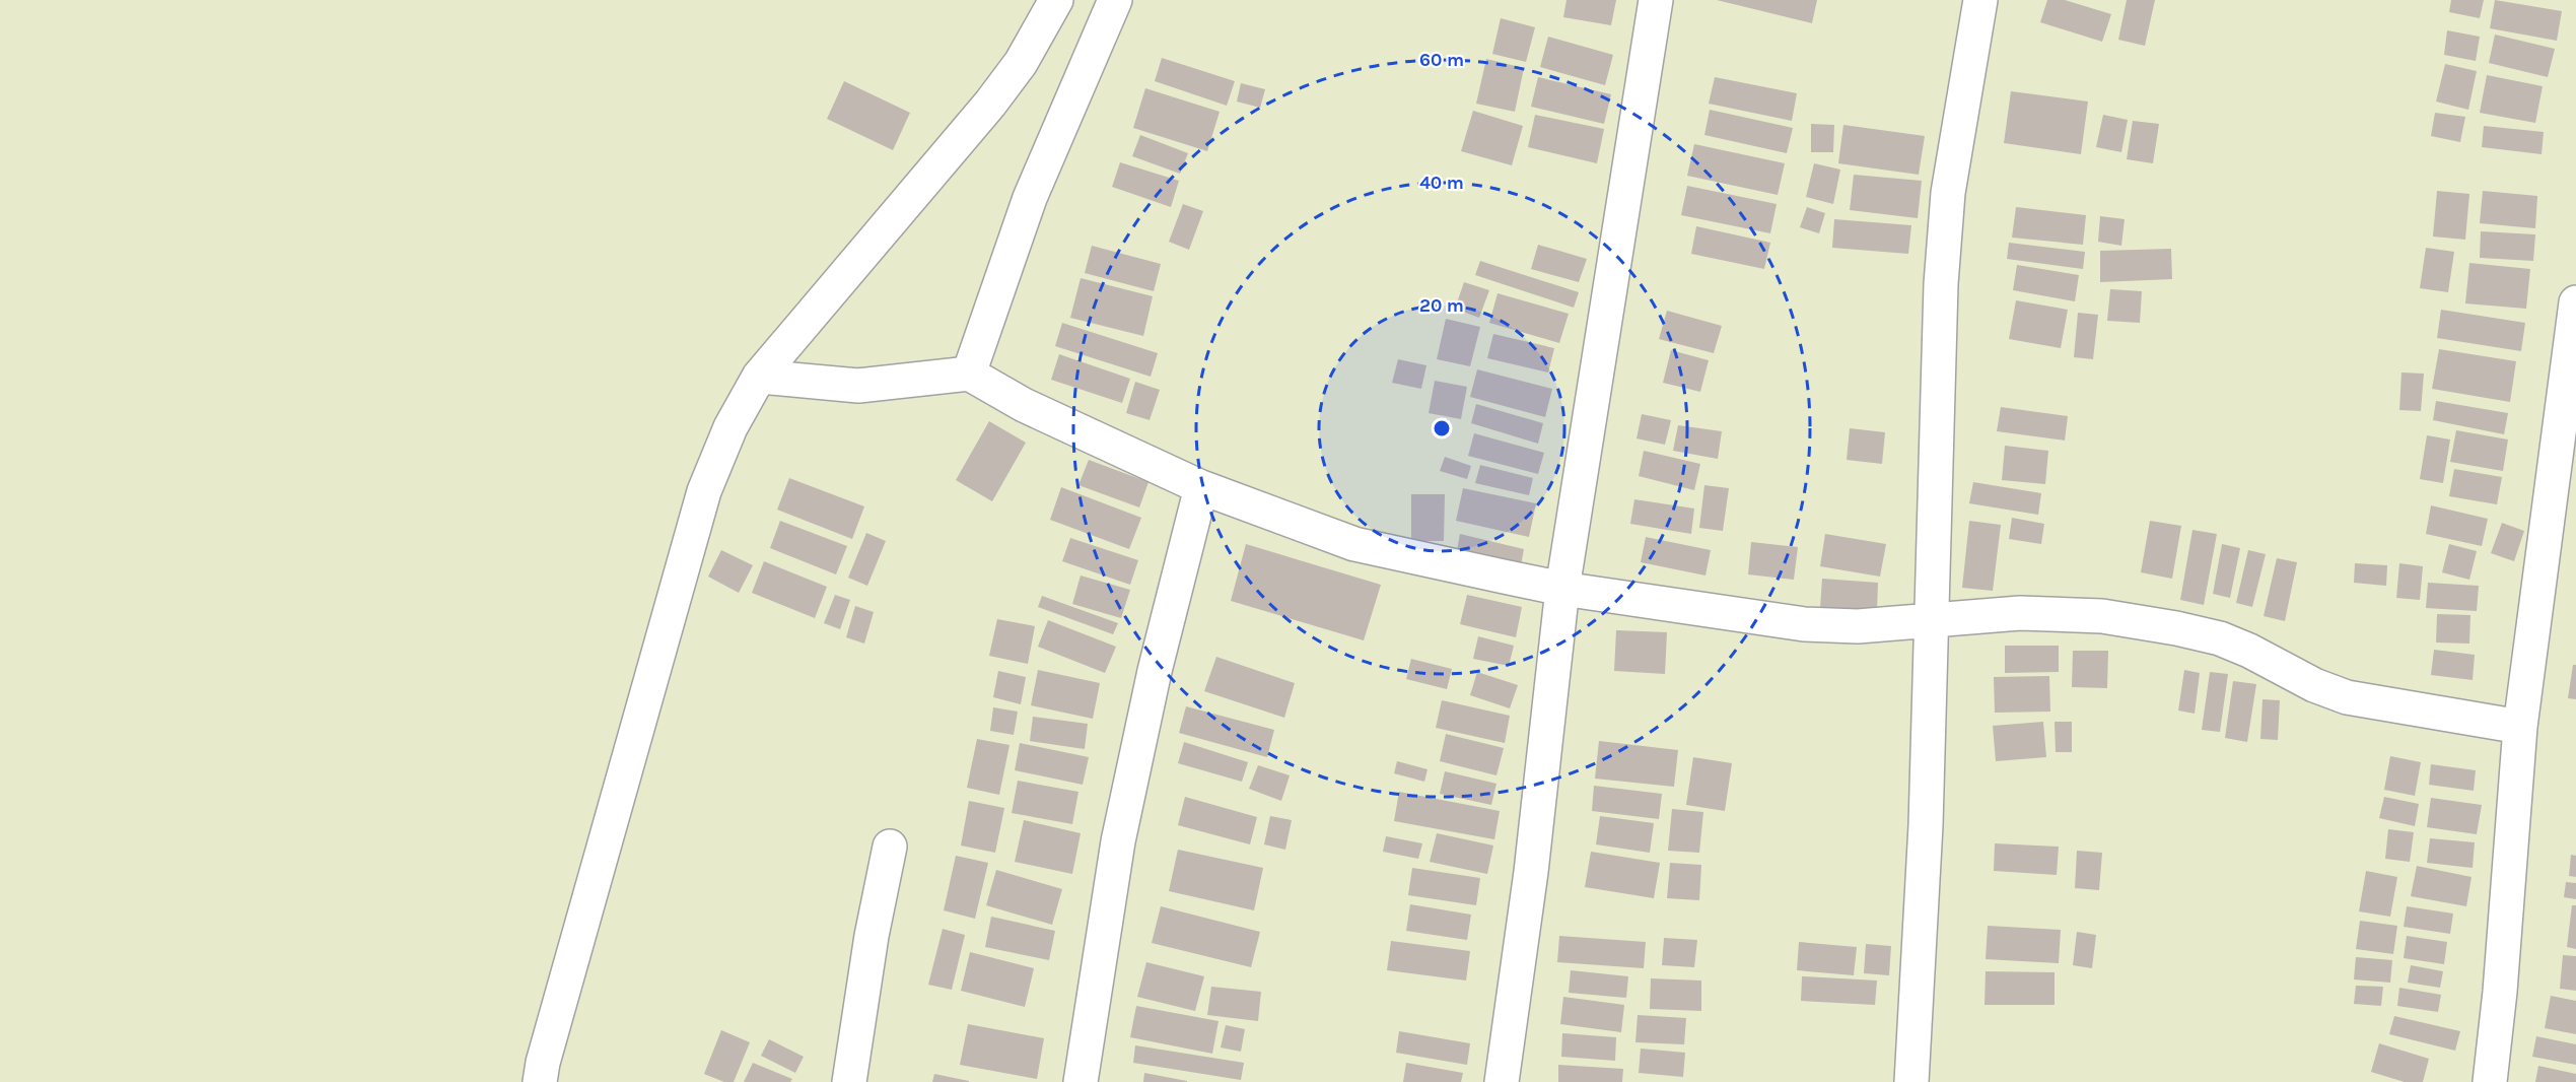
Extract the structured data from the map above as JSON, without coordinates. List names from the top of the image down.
{
  "rings": ["60 m", "40 m", "20 m"]
}
